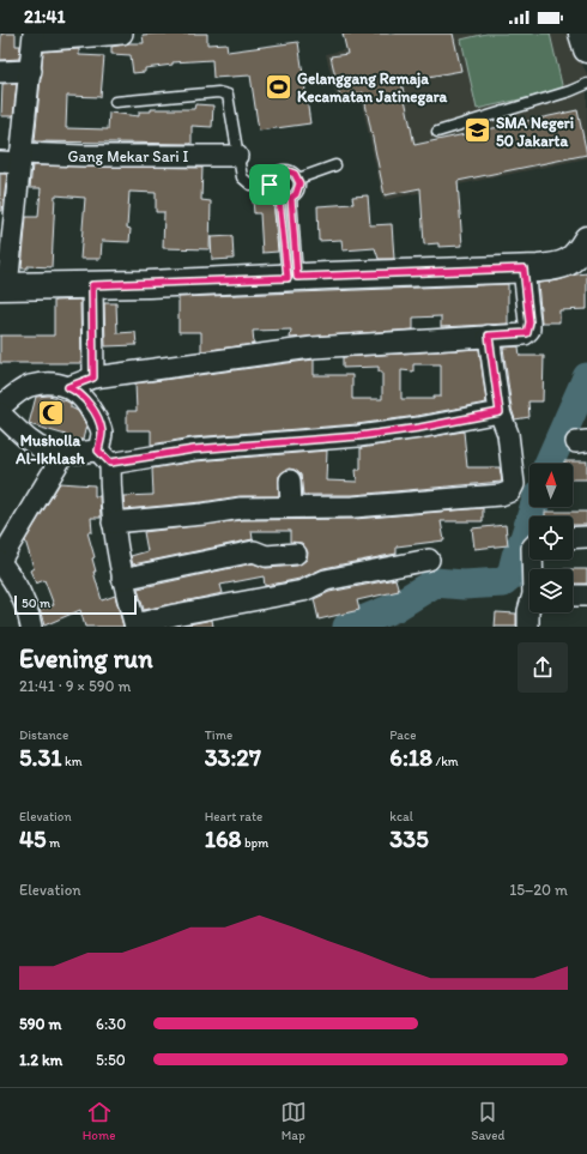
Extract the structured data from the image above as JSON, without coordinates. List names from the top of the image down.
{
  "streets": {
    "street": ["Gang Mekar Sari I"]
  },
  "places": {
    "sports": ["Gelanggang Remaja Kecamatan Jatinegara"],
    "school or university": ["SMA Negeri 50 Jakarta"],
    "mosque": ["Musholla Al-Ikhlash"]
  },
  "scale_bar": "50 m",
  "north": "top",
  "page": {
    "status": "21:41",
    "scale": "50 m",
    "heading": ["Evening run", "21:41 · 9 × 590 m"],
    "stats": [
      ["Distance", "5.31 km"],
      ["Time", "33:27"],
      ["Pace", "6:18 /km"],
      ["Elevation", "45 m"],
      ["Heart rate", "168 bpm"],
      ["kcal", "335"]
    ],
    "chart": ["Elevation", "15–20 m"],
    "list": [
      {
        "name": "590 m",
        "note": "6:30"
      },
      {
        "name": "1.2 km",
        "note": "5:50"
      }
    ],
    "tabs": ["Home", "Map", "Saved"]
  }
}
